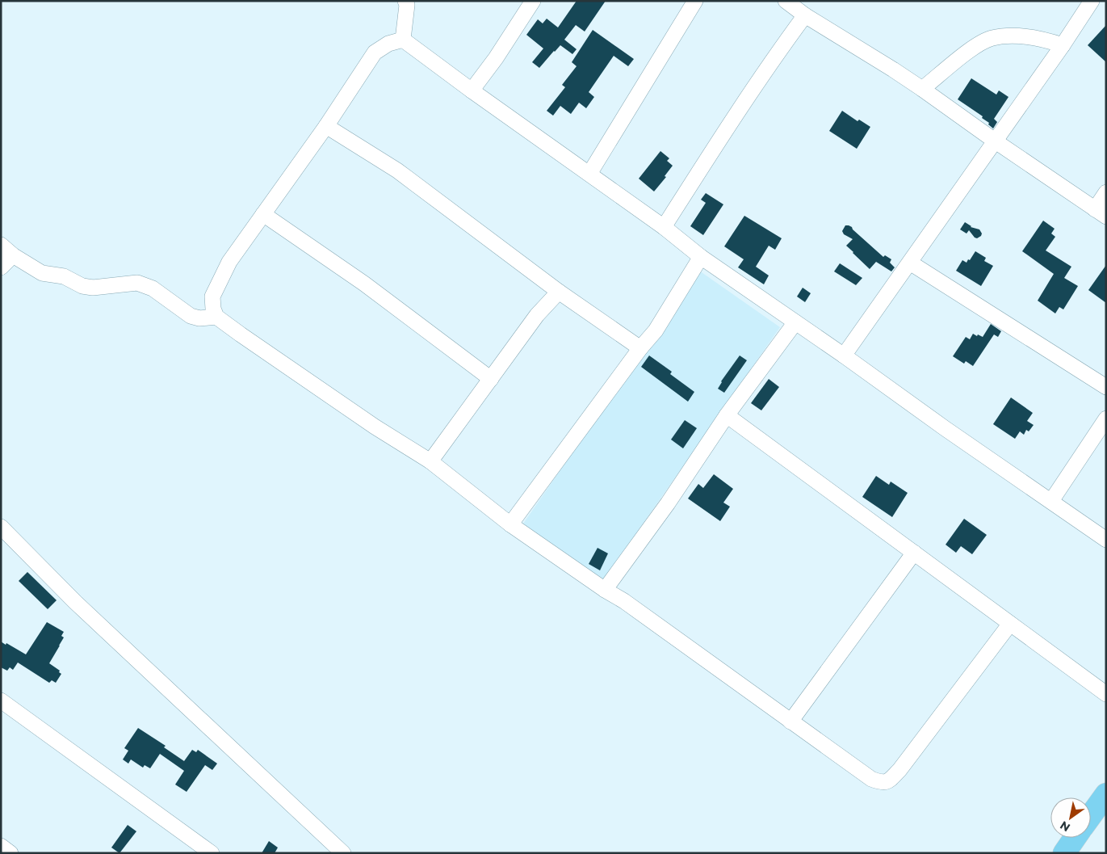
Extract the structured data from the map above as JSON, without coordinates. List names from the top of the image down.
{
  "north": "bottom left"
}
